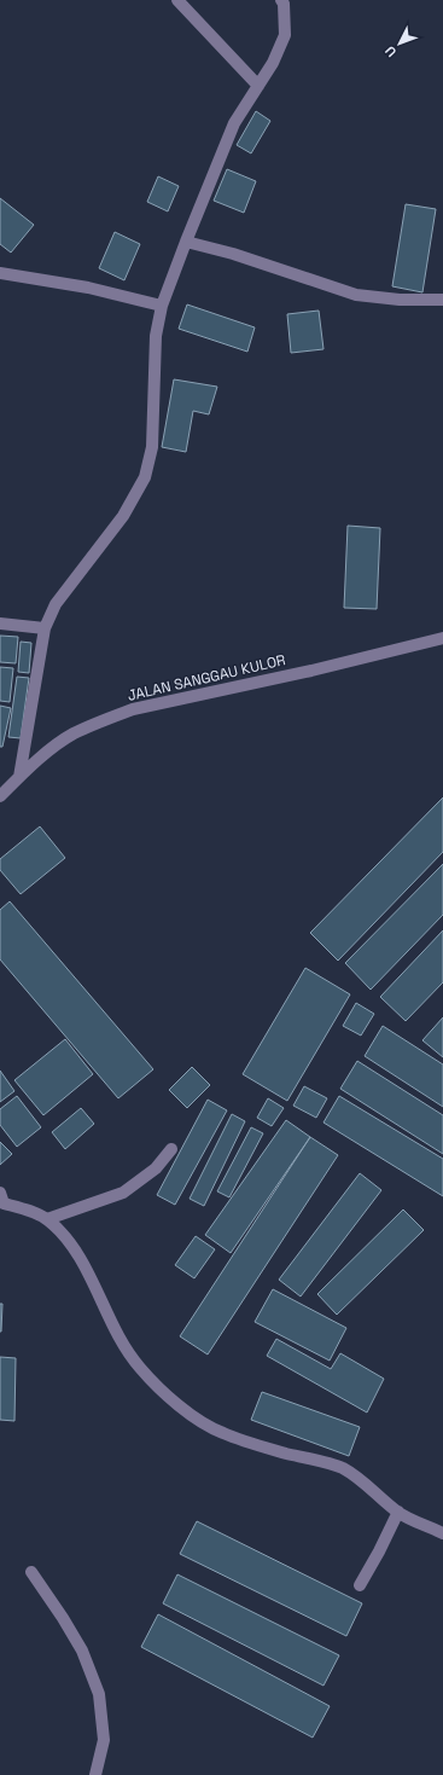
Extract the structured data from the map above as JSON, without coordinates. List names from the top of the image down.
{
  "streets": {
    "street": ["JALAN SANGGAU KULOR"]
  },
  "north": "bottom left"
}
